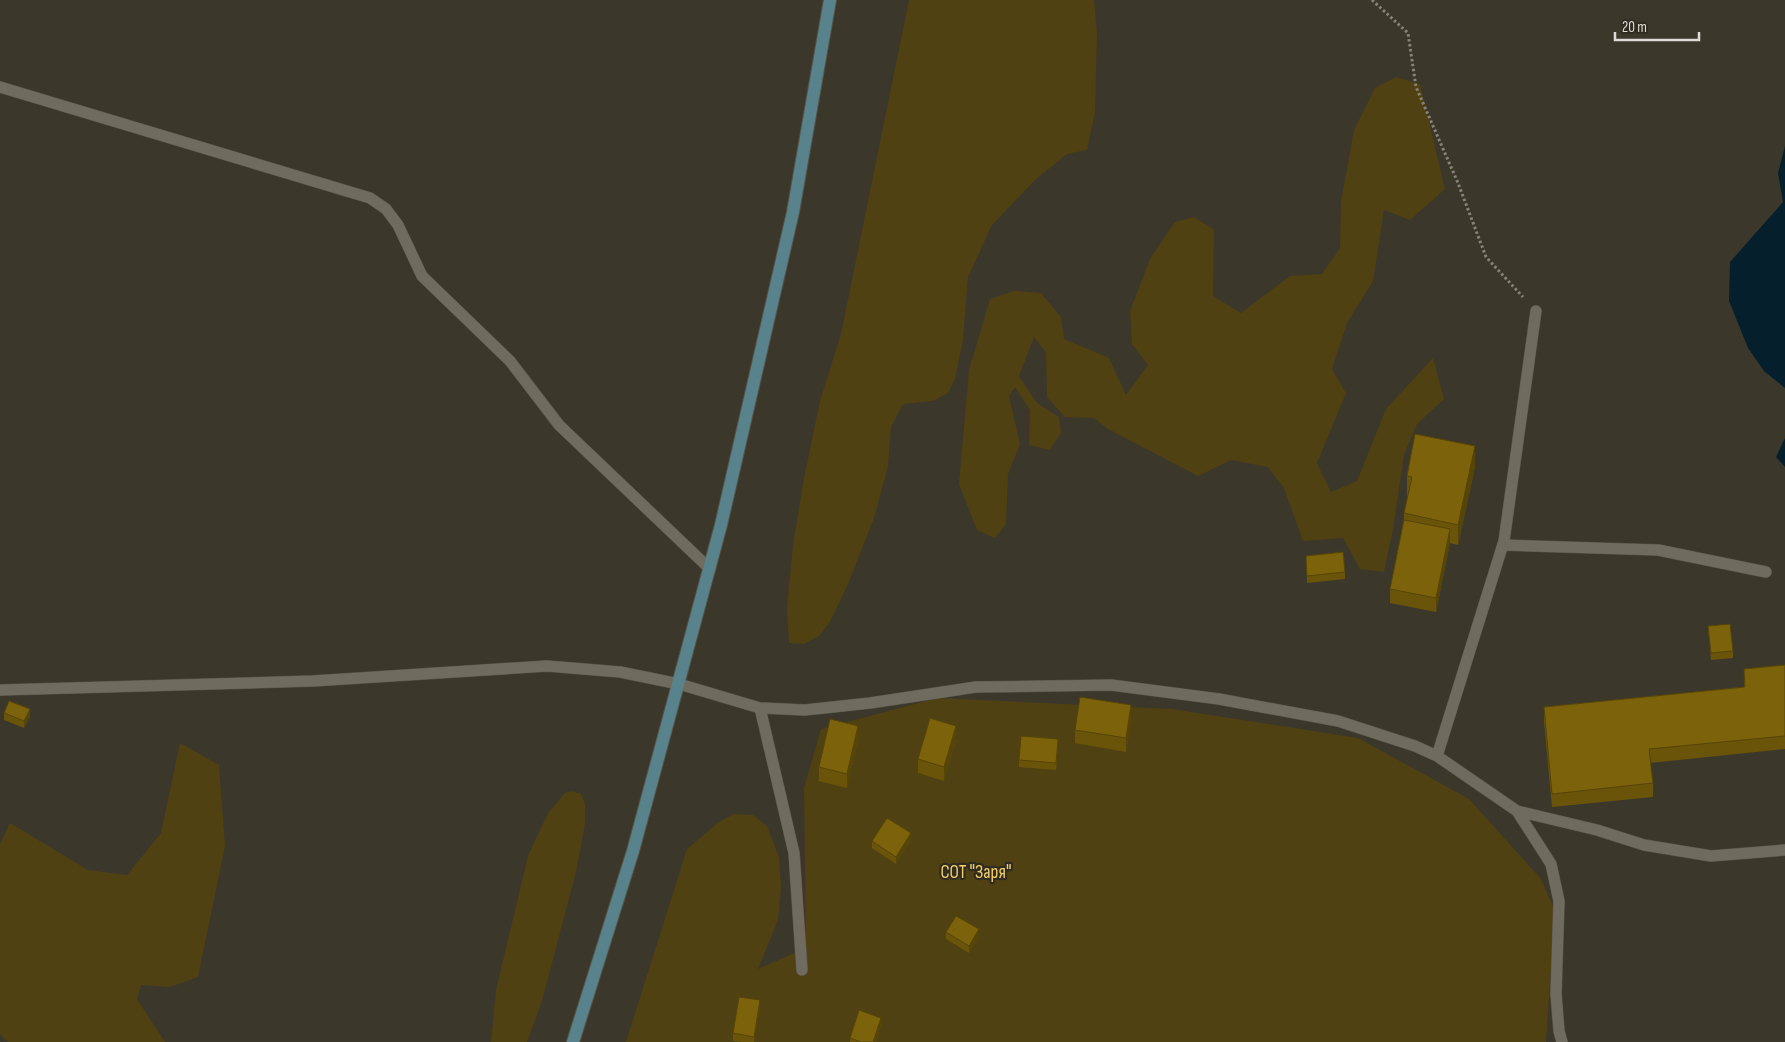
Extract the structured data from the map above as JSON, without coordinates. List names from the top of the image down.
{
  "parks": ["СОТ \"Заря\""],
  "scale_bar": "20 m"
}
